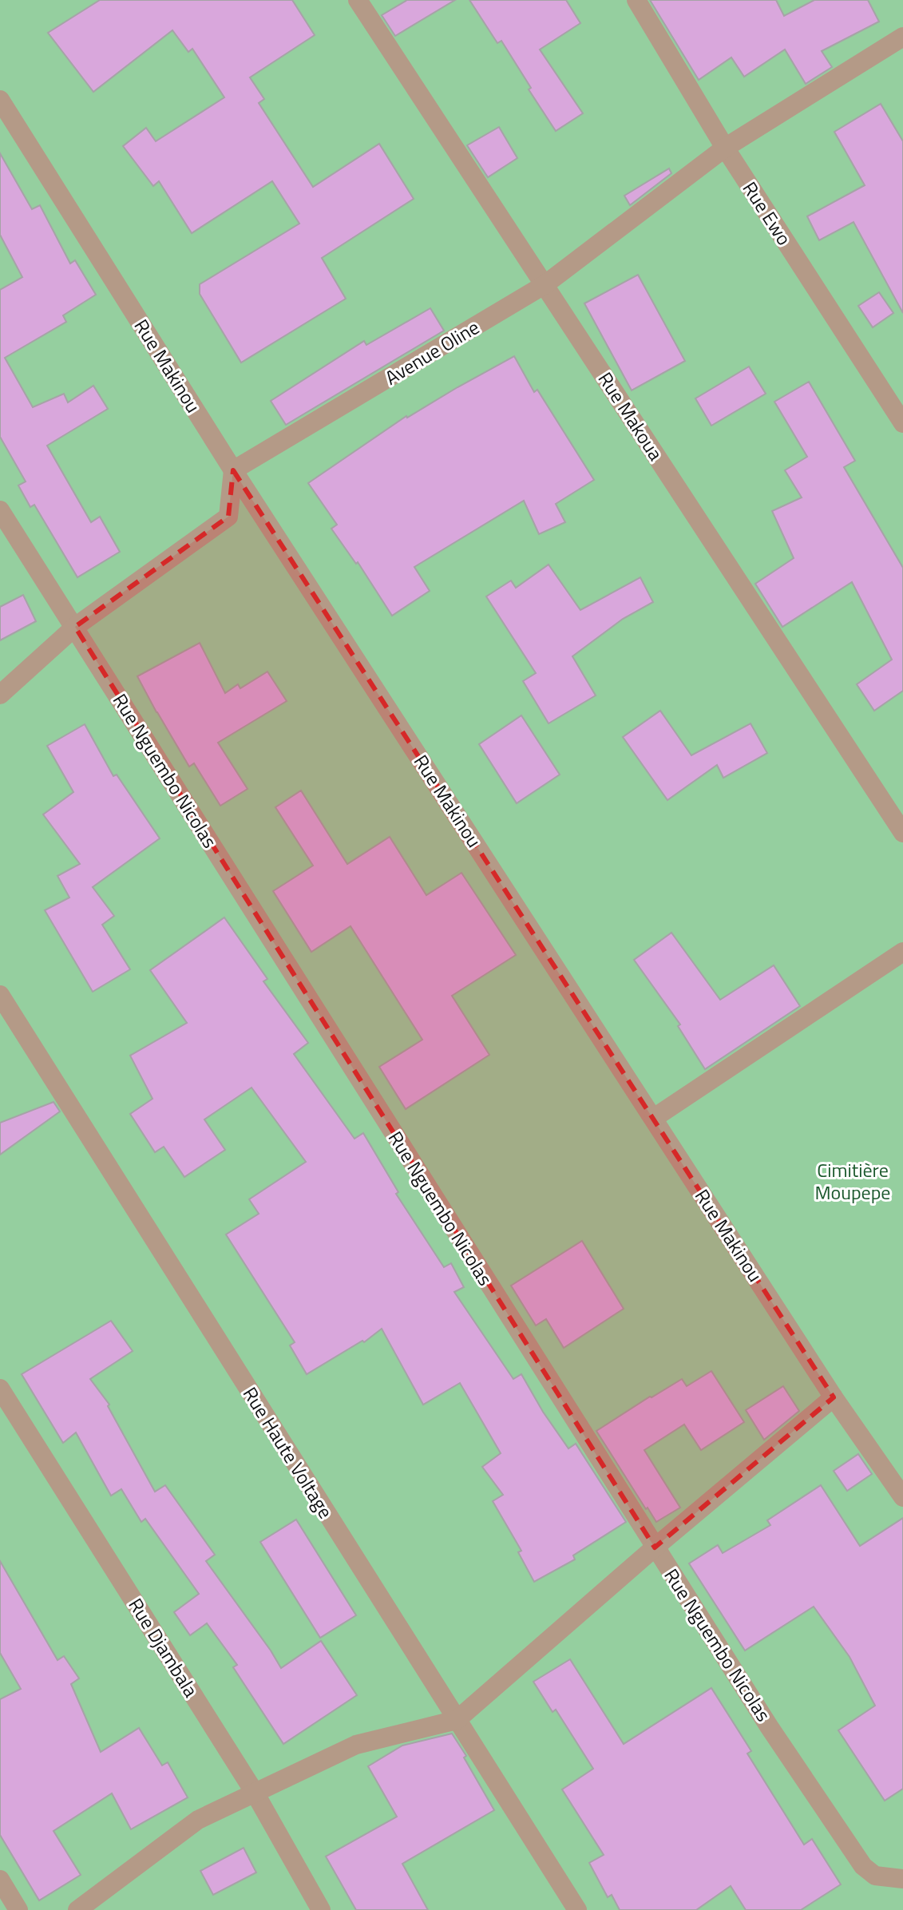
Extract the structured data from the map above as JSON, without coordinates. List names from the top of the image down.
{
  "streets": {
    "street": [
      "Rue Ewo",
      "Avenue Oline",
      "Rue Makinou",
      "Rue Makoua",
      "Rue Nguembo Nicolas",
      "Rue Haute Voltage",
      "Rue Djambala"
    ]
  },
  "crossings": [
    ["Rue Ewo", "Avenue Oline"],
    ["Avenue Oline", "Rue Makinou"],
    ["Avenue Oline", "Rue Makoua"]
  ],
  "parks": ["Cimitière Moupepe"]
}
